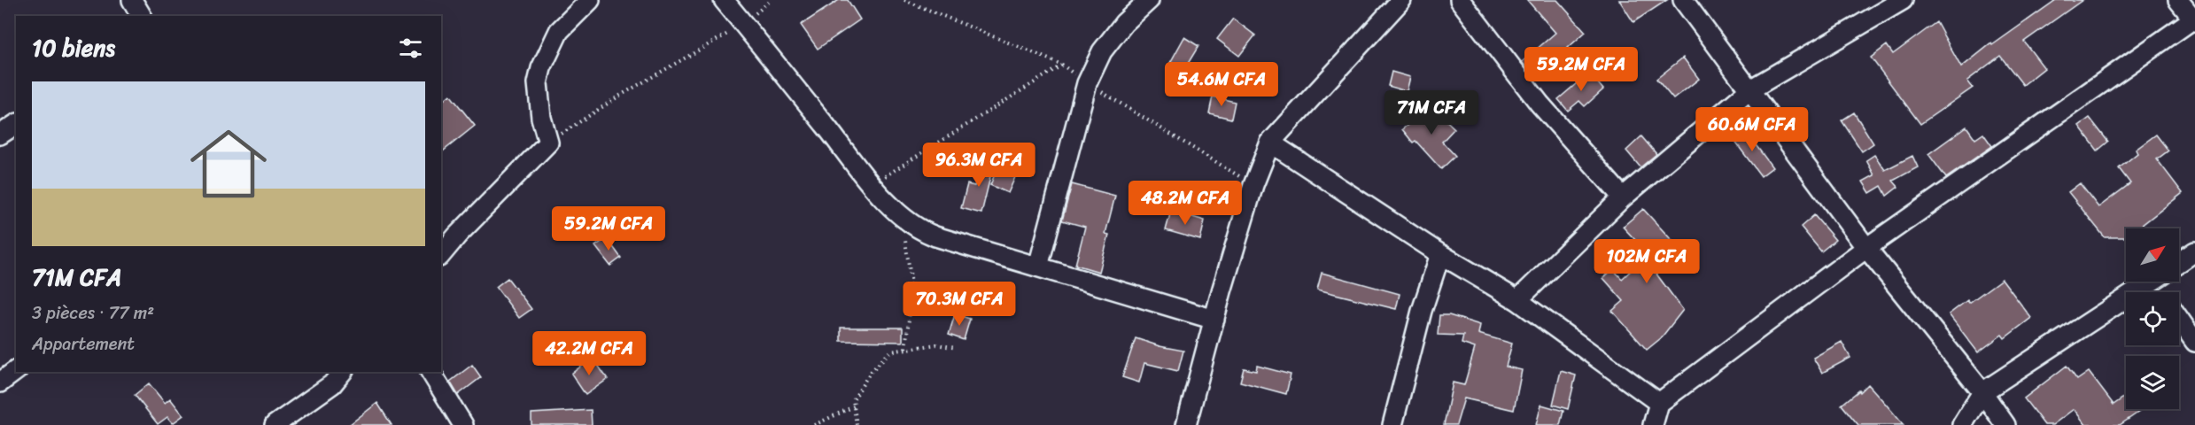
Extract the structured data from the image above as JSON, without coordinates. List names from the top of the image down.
{
  "north": "top right",
  "page": {
    "heading": "10 biens",
    "price": [
      "59.2M CFA",
      "54.6M CFA",
      "71M CFA",
      "60.6M CFA",
      "96.3M CFA",
      "48.2M CFA",
      "59.2M CFA",
      "102M CFA",
      "70.3M CFA",
      "42.2M CFA"
    ],
    "list": [
      {
        "name": "71M CFA",
        "note": "3 pièces · 77 m² · Appartement"
      }
    ]
  }
}
